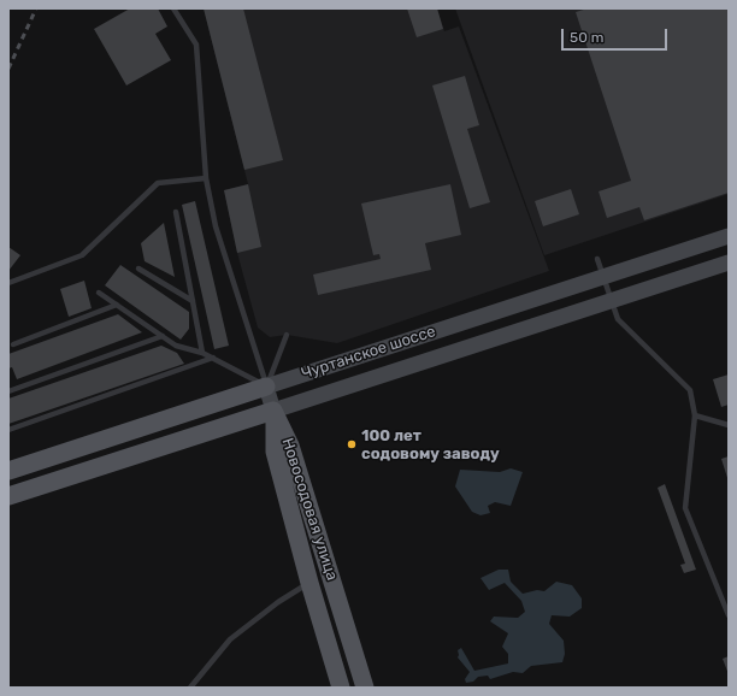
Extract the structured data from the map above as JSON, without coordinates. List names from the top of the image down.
{
  "streets": {
    "main road": ["Чуртанское шоссе", "Новосодовая улица"]
  },
  "crossings": [
    ["Чуртанское шоссе", "Новосодовая улица"]
  ],
  "places": ["100 лет содовому заводу"],
  "scale_bar": "50 m"
}
